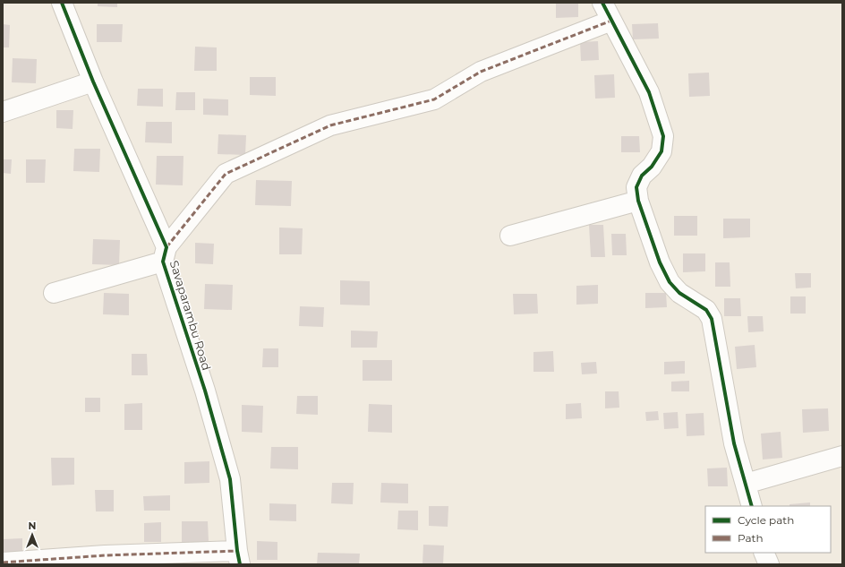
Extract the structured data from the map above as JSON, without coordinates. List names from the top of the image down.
{
  "streets": {
    "street": ["Savaparambu Road"]
  },
  "legend": ["Cycle path", "Path"],
  "north": "top"
}
